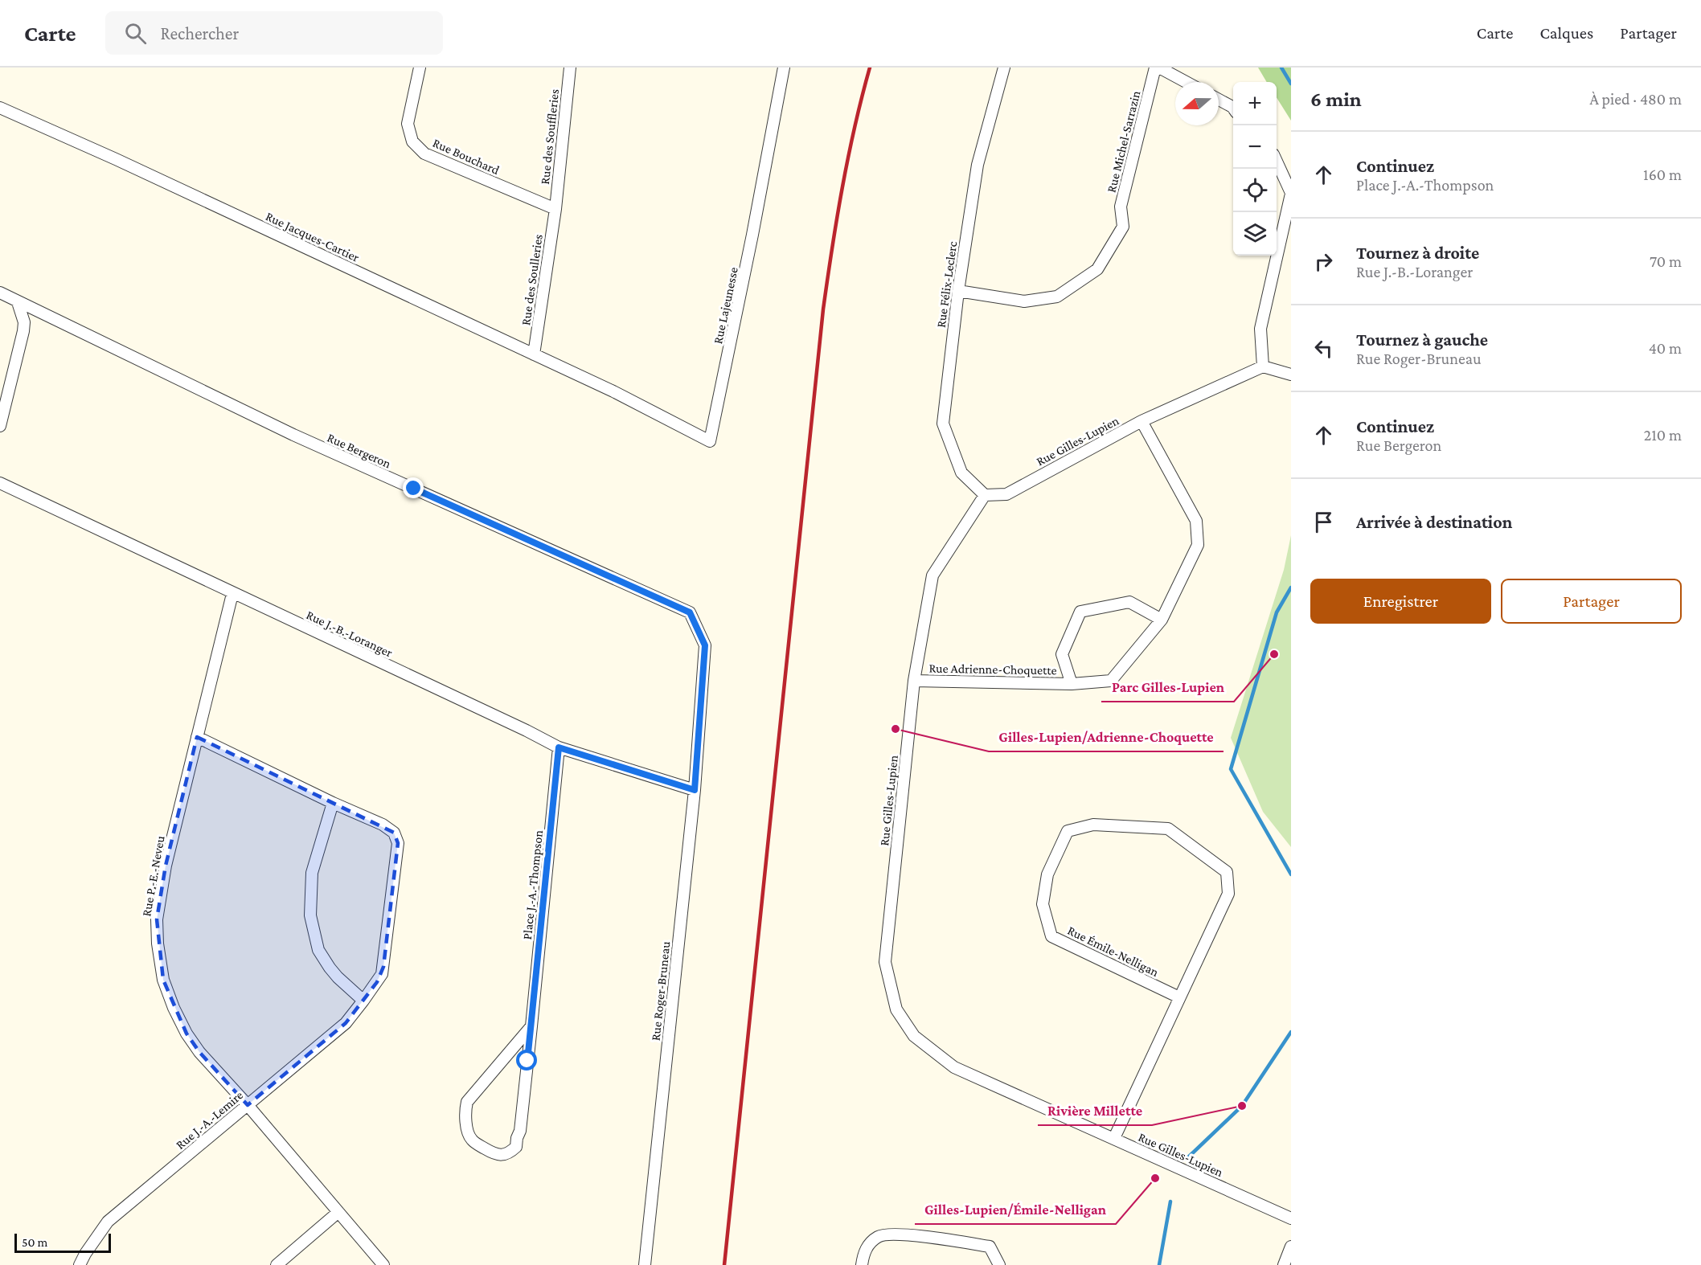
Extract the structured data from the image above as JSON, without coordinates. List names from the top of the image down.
{
  "streets": {
    "street": [
      "Rue des Souffleries",
      "Rue Michel-Sarrazin",
      "Rue Bouchard",
      "Rue Jacques-Cartier",
      "Rue des Soulleries",
      "Rue Félix-Leclerc",
      "Rue Lajeunesse",
      "Rue Gilles-Lupien",
      "Rue Bergeron",
      "Rue J.-B.-Loranger",
      "Rue Adrienne-Choquette",
      "Rue P.-E.-Neveu",
      "Place J.-A.-Thompson",
      "Rue Émile-Nelligan",
      "Rue Roger-Bruneau",
      "Rue J.-A.-Lemire"
    ]
  },
  "crossings": [
    ["Rue des Souffleries", "Rue Bouchard"],
    ["Rue des Souffleries", "Rue des Soulleries"],
    ["Rue Michel-Sarrazin", "Rue Félix-Leclerc"],
    ["Rue Bouchard", "Rue des Soulleries"],
    ["Rue Jacques-Cartier", "Rue des Soulleries"],
    ["Rue Jacques-Cartier", "Rue Lajeunesse"],
    ["Rue Félix-Leclerc", "Rue Gilles-Lupien"],
    ["Rue Gilles-Lupien", "Rue Adrienne-Choquette"],
    ["Rue Gilles-Lupien", "Rue Émile-Nelligan"],
    ["Rue Bergeron", "Rue Roger-Bruneau"],
    ["Rue J.-B.-Loranger", "Rue P.-E.-Neveu"],
    ["Rue J.-B.-Loranger", "Place J.-A.-Thompson"],
    ["Rue J.-B.-Loranger", "Rue Roger-Bruneau"],
    ["Rue P.-E.-Neveu", "Rue J.-A.-Lemire"]
  ],
  "places": [
    "Parc Gilles-Lupien",
    "Gilles-Lupien/Adrienne-Choquette",
    "Rivière Millette",
    "Gilles-Lupien/Émile-Nelligan"
  ],
  "scale_bar": "50 m",
  "north": "left",
  "page": {
    "header": "Carte",
    "search": "Rechercher",
    "nav": ["Carte", "Calques", "Partager"],
    "heading": ["6 min", "À pied · 480 m"],
    "map_buttons": ["+", "−"],
    "list": [
      ["Continuez", "Place J.-A.-Thompson", "160 m"],
      ["Tournez à droite", "Rue J.-B.-Loranger", "70 m"],
      ["Tournez à gauche", "Rue Roger-Bruneau", "40 m"],
      ["Continuez", "Rue Bergeron", "210 m"],
      "Arrivée à destination"
    ],
    "buttons": ["Enregistrer", "Partager"],
    "scale": "50 m"
  }
}
